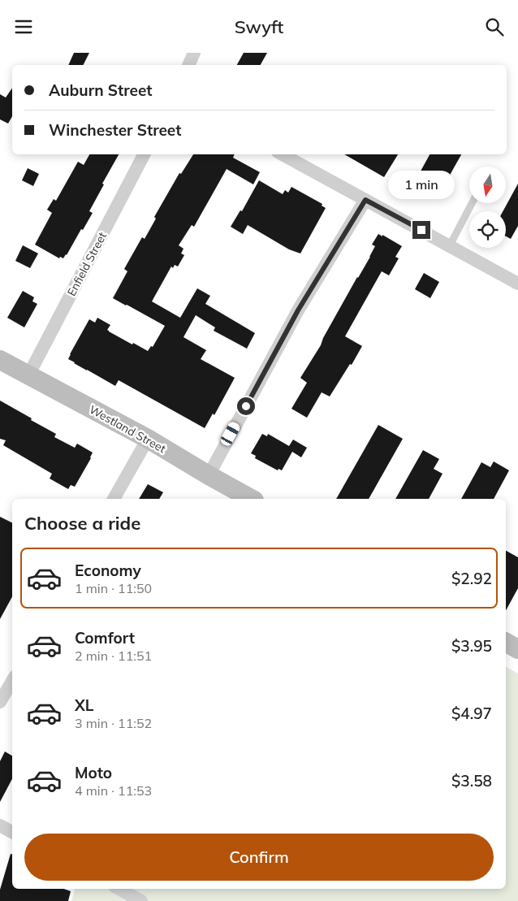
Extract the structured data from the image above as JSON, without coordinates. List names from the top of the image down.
{
  "streets": {
    "street": ["Enfield Street", "Westland Street"]
  },
  "crossings": [
    ["Enfield Street", "Westland Street"]
  ],
  "north": "bottom",
  "page": {
    "header": "Swyft",
    "banner": ["Auburn Street", "Winchester Street"],
    "bubble": "1 min",
    "heading": "Choose a ride",
    "list": [
      {
        "name": "Economy",
        "note": "1 min · 11:50",
        "value": "$2.92"
      },
      {
        "name": "Comfort",
        "note": "2 min · 11:51",
        "value": "$3.95"
      },
      {
        "name": "XL",
        "note": "3 min · 11:52",
        "value": "$4.97"
      },
      {
        "name": "Moto",
        "note": "4 min · 11:53",
        "value": "$3.58"
      }
    ],
    "buttons": "Confirm"
  }
}
